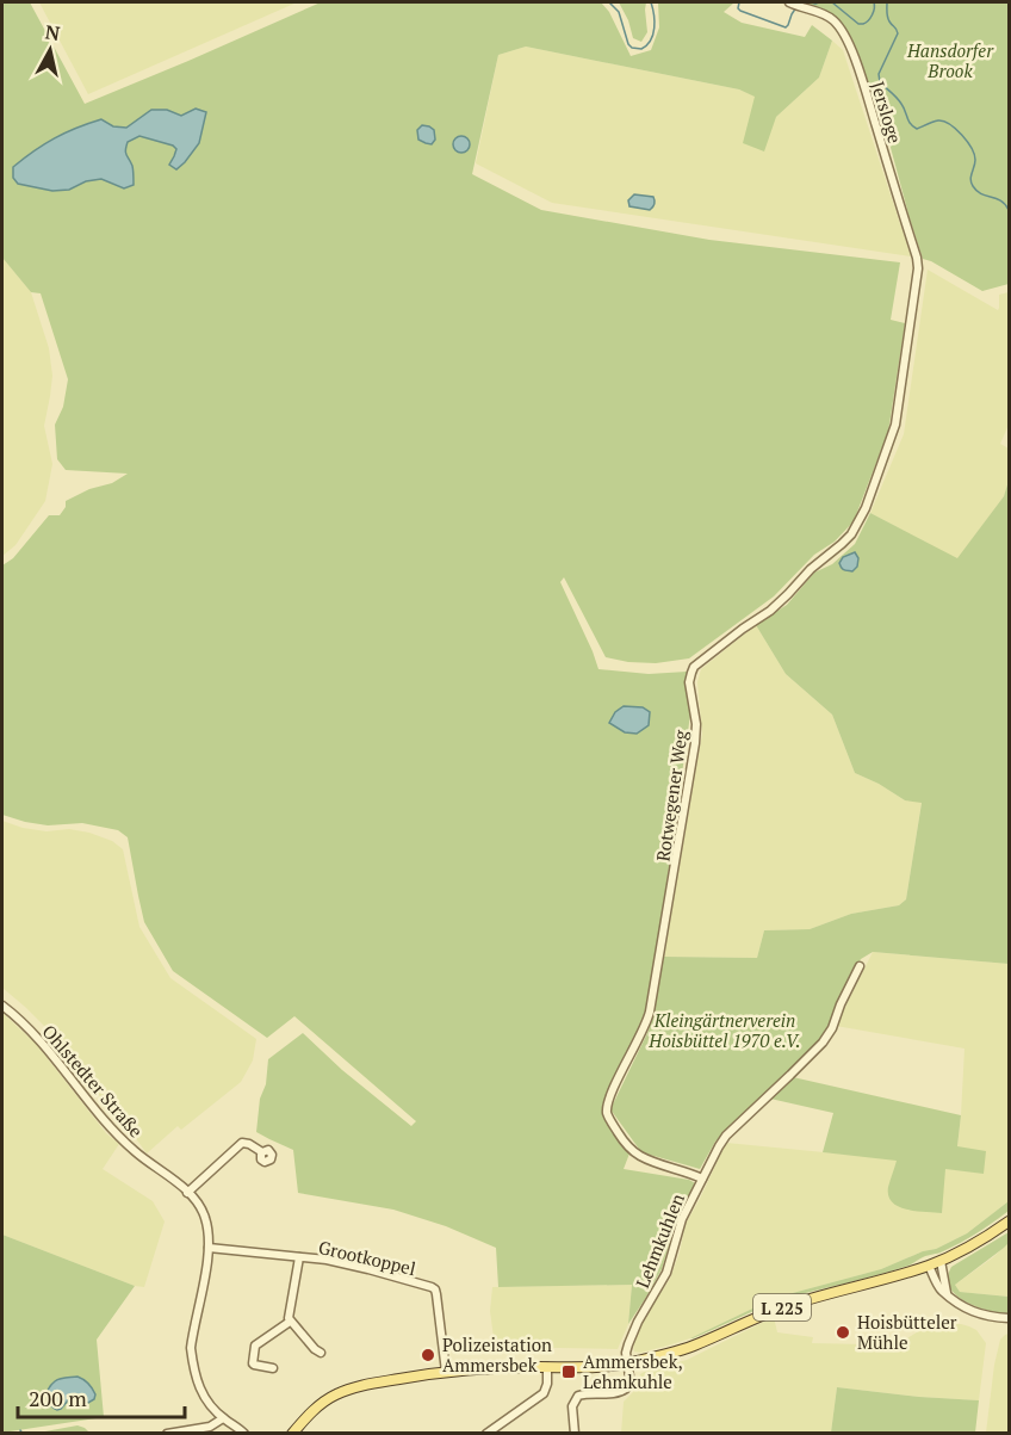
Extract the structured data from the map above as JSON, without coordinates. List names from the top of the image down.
{
  "streets": {
    "main road": ["L 225"],
    "street": [
      "Jersloge",
      "Rotwegener Weg",
      "Ohlstedter Straße",
      "Lehmkuhlen",
      "Grootkoppel"
    ]
  },
  "crossings": [
    ["Jersloge", "Rotwegener Weg"],
    ["Rotwegener Weg", "Lehmkuhlen"],
    ["Ohlstedter Straße", "Grootkoppel"],
    ["Lehmkuhlen", "L 225"],
    ["Grootkoppel", "L 225"]
  ],
  "parks": ["Hansdorfer Brook", "Kleingärtnerverein Hoisbüttel 1970 e.V."],
  "places": {
    "other": ["Hoisbütteler Mühle", "Polizeistation Ammersbek"],
    "transit": ["Ammersbek, Lehmkuhle"]
  },
  "scale_bar": "200 m",
  "north": "top"
}
